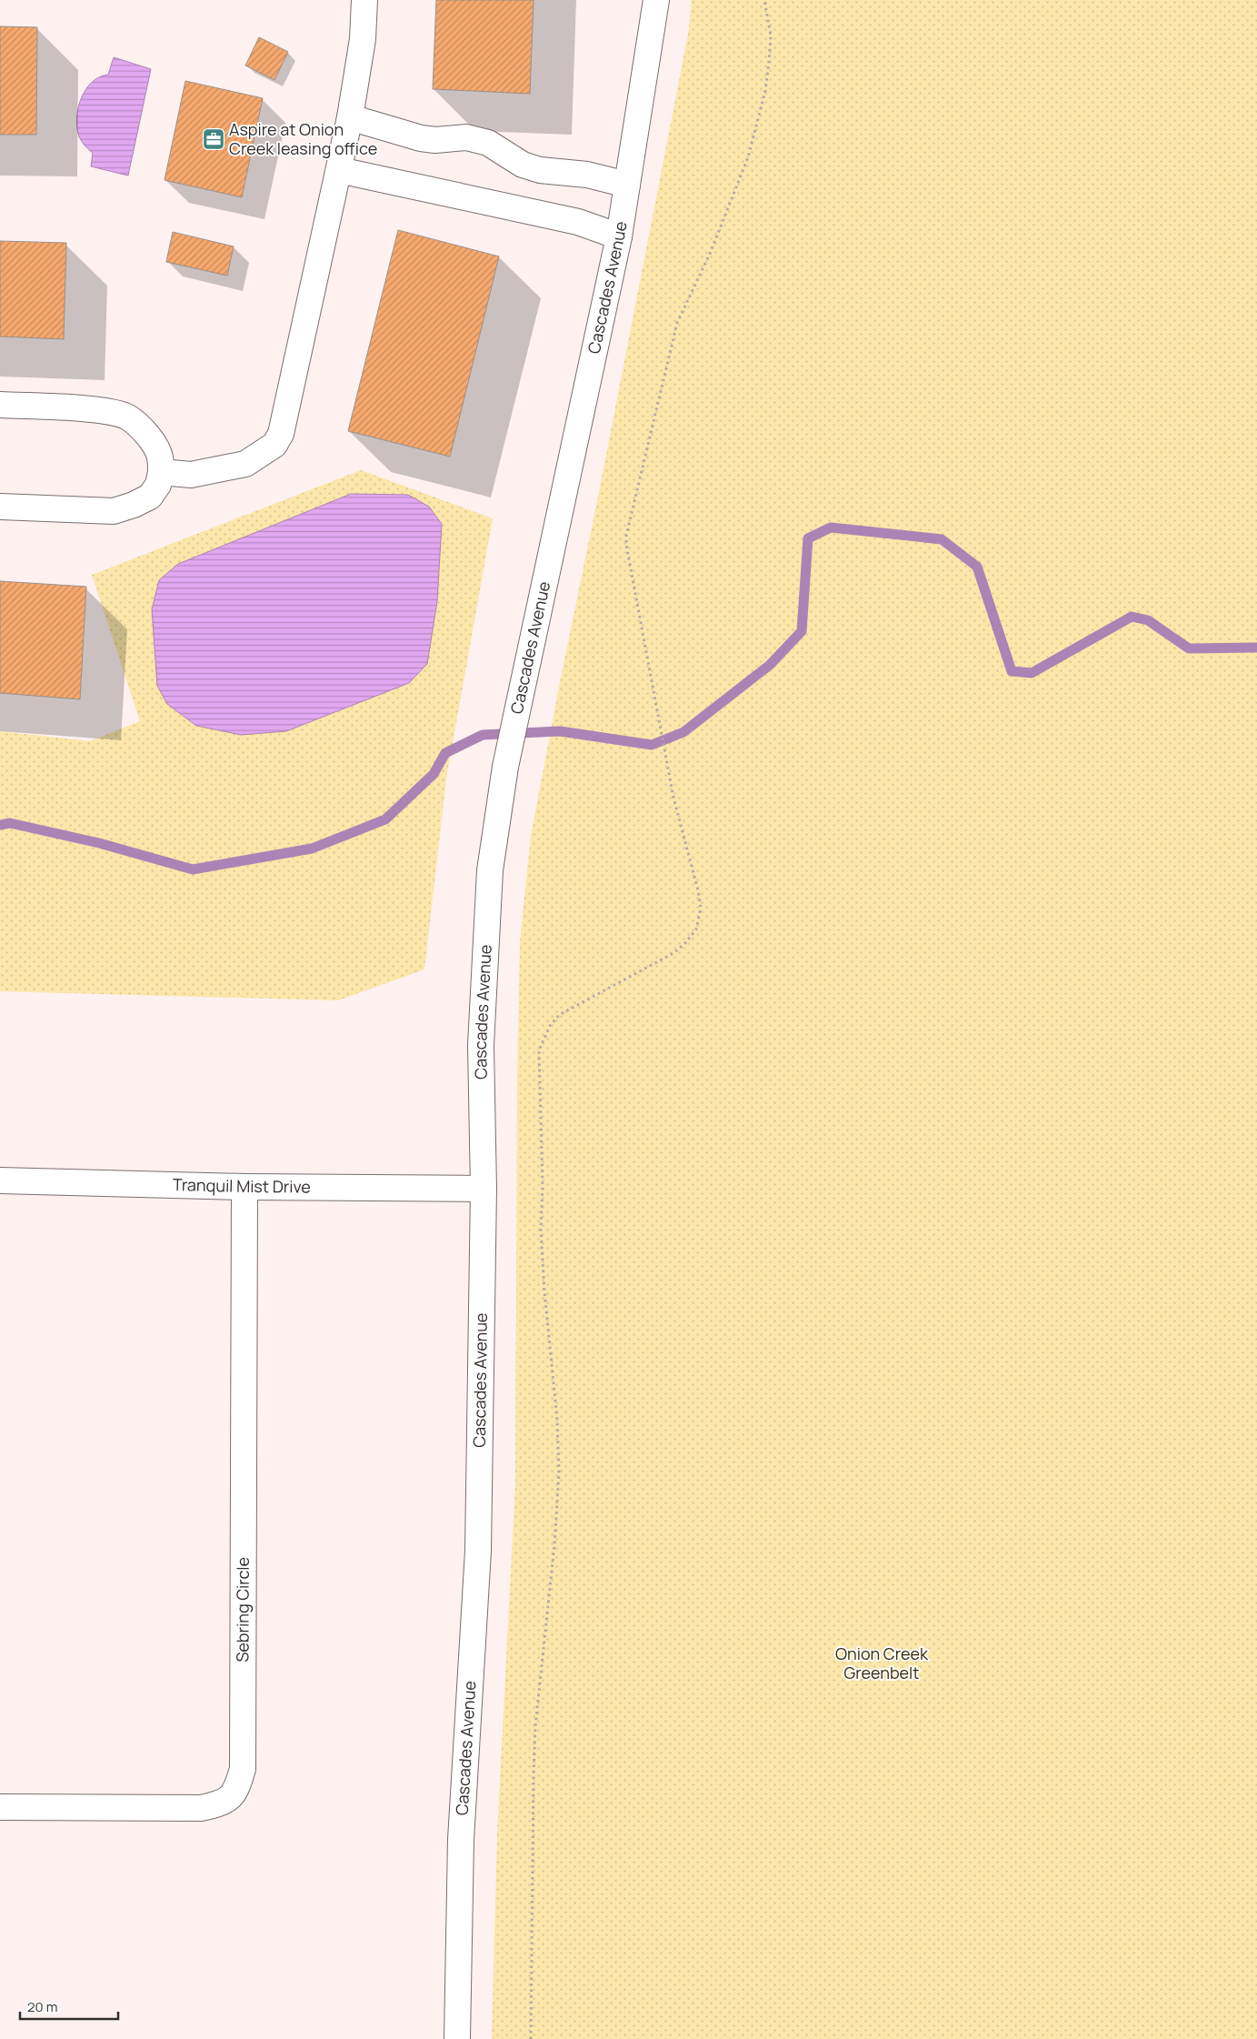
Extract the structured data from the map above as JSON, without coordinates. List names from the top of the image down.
{
  "streets": {
    "street": ["Cascades Avenue", "Tranquil Mist Drive", "Sebring Circle"]
  },
  "crossings": [
    ["Cascades Avenue", "Tranquil Mist Drive"],
    ["Tranquil Mist Drive", "Sebring Circle"]
  ],
  "parks": ["Onion Creek Greenbelt"],
  "places": {
    "office": ["Aspire at Onion Creek leasing office"]
  },
  "scale_bar": "20 m"
}
